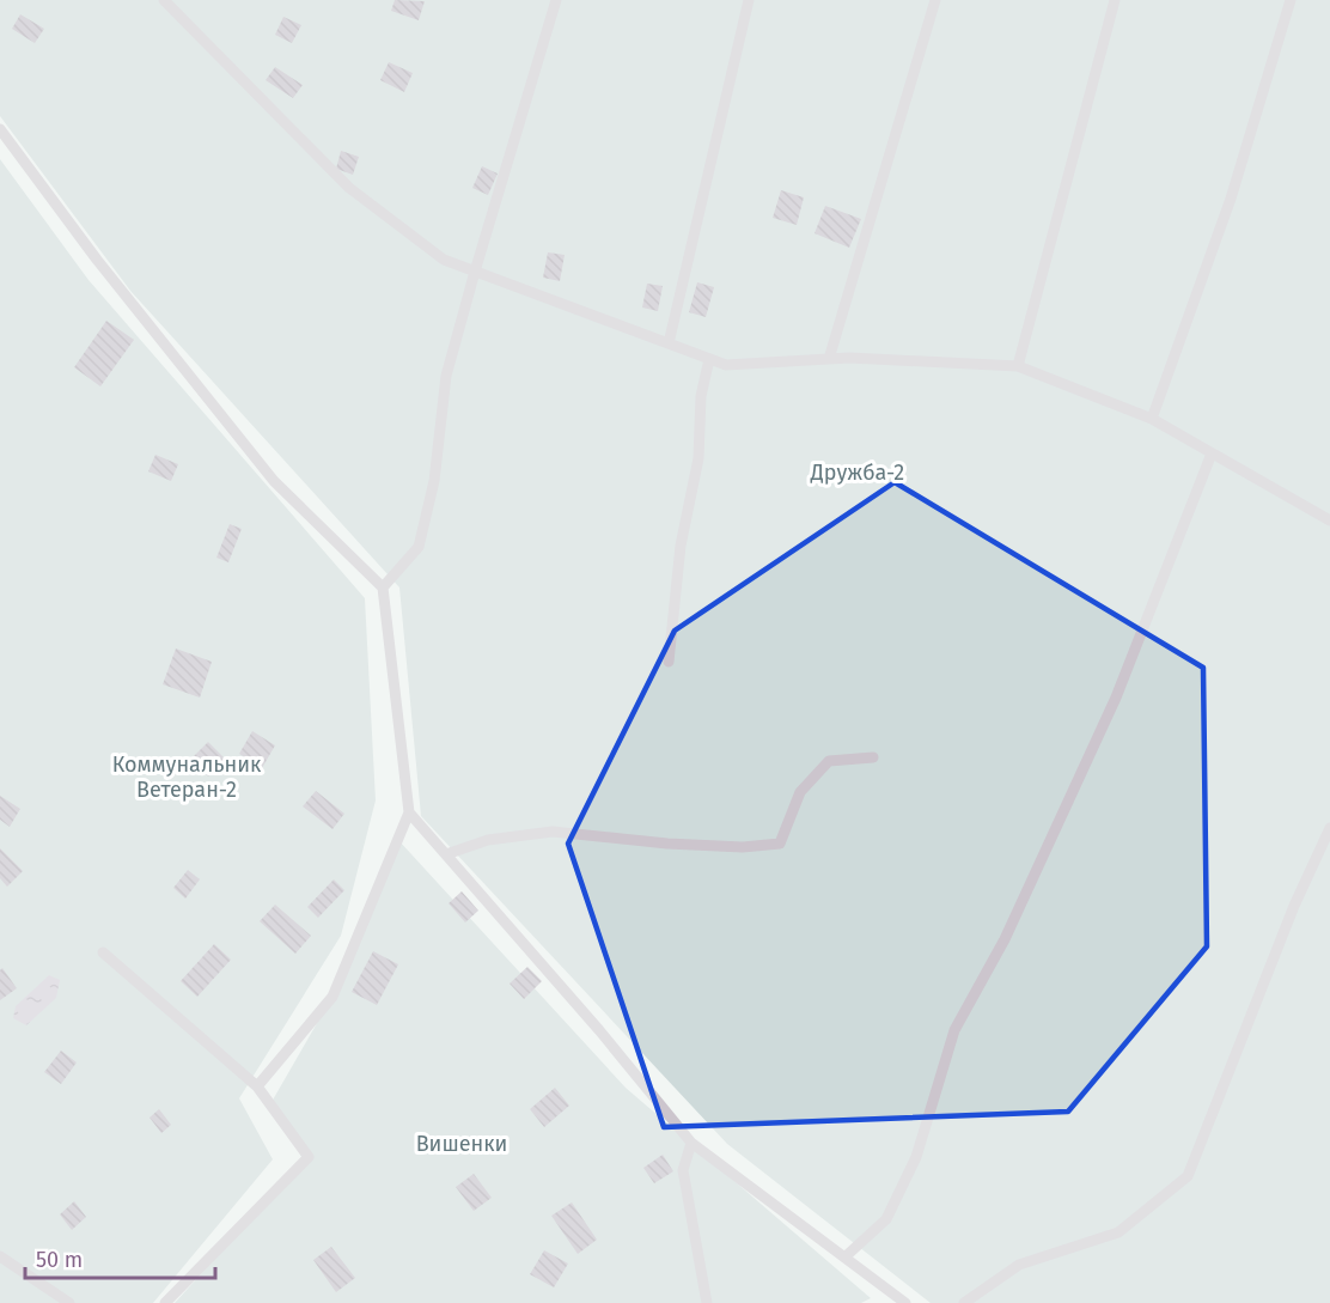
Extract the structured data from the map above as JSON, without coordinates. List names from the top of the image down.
{
  "parks": ["Дружба-2", "Коммунальник Ветеран-2", "Вишенки"],
  "scale_bar": "50 m"
}
